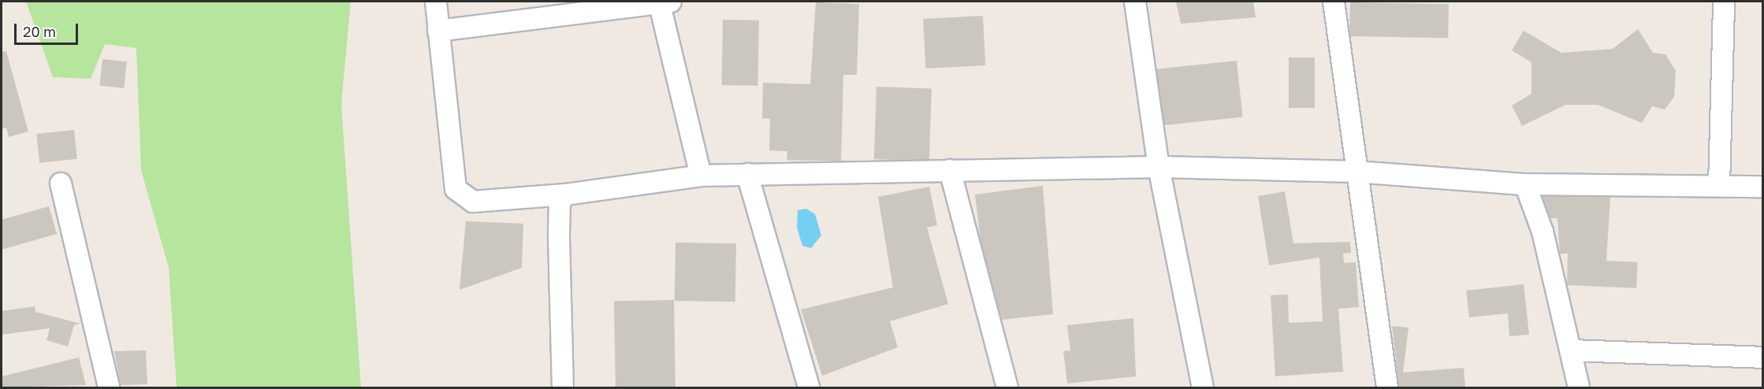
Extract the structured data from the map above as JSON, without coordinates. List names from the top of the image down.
{
  "scale_bar": "20 m"
}
